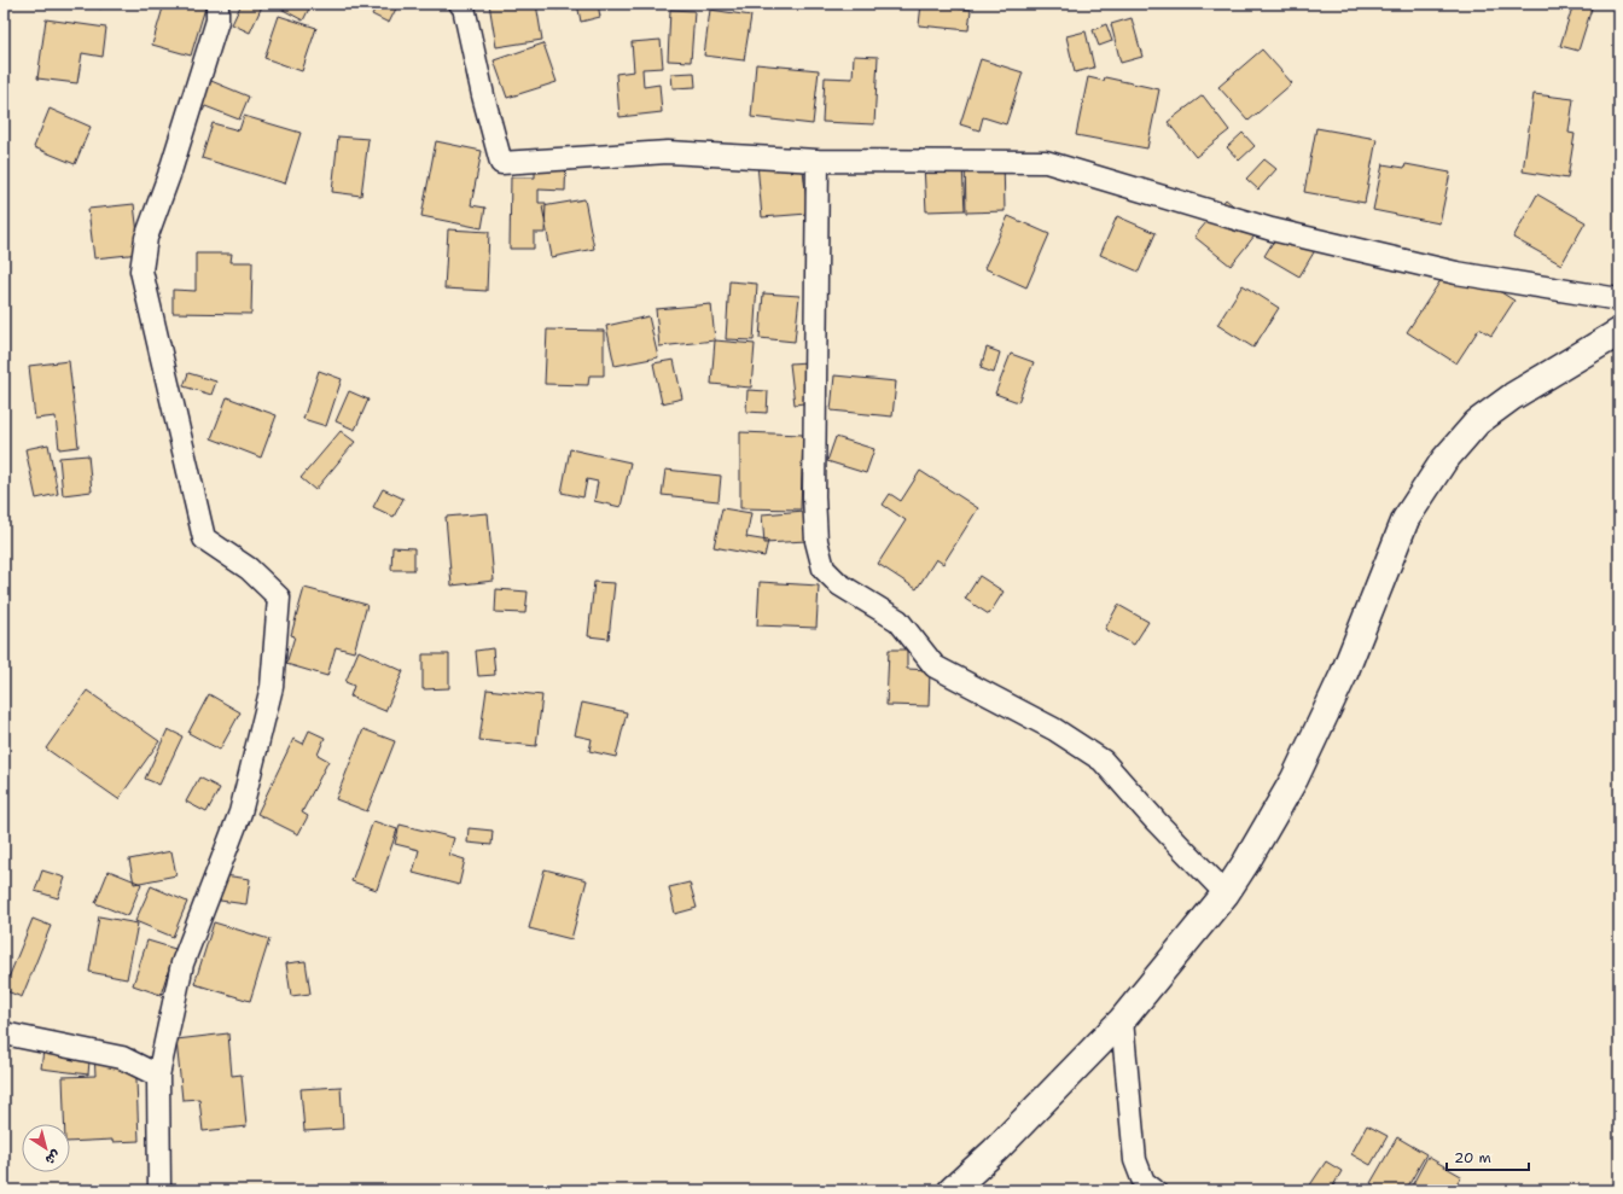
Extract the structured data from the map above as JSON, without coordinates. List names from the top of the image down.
{
  "scale_bar": "20 m",
  "north": "bottom right"
}
